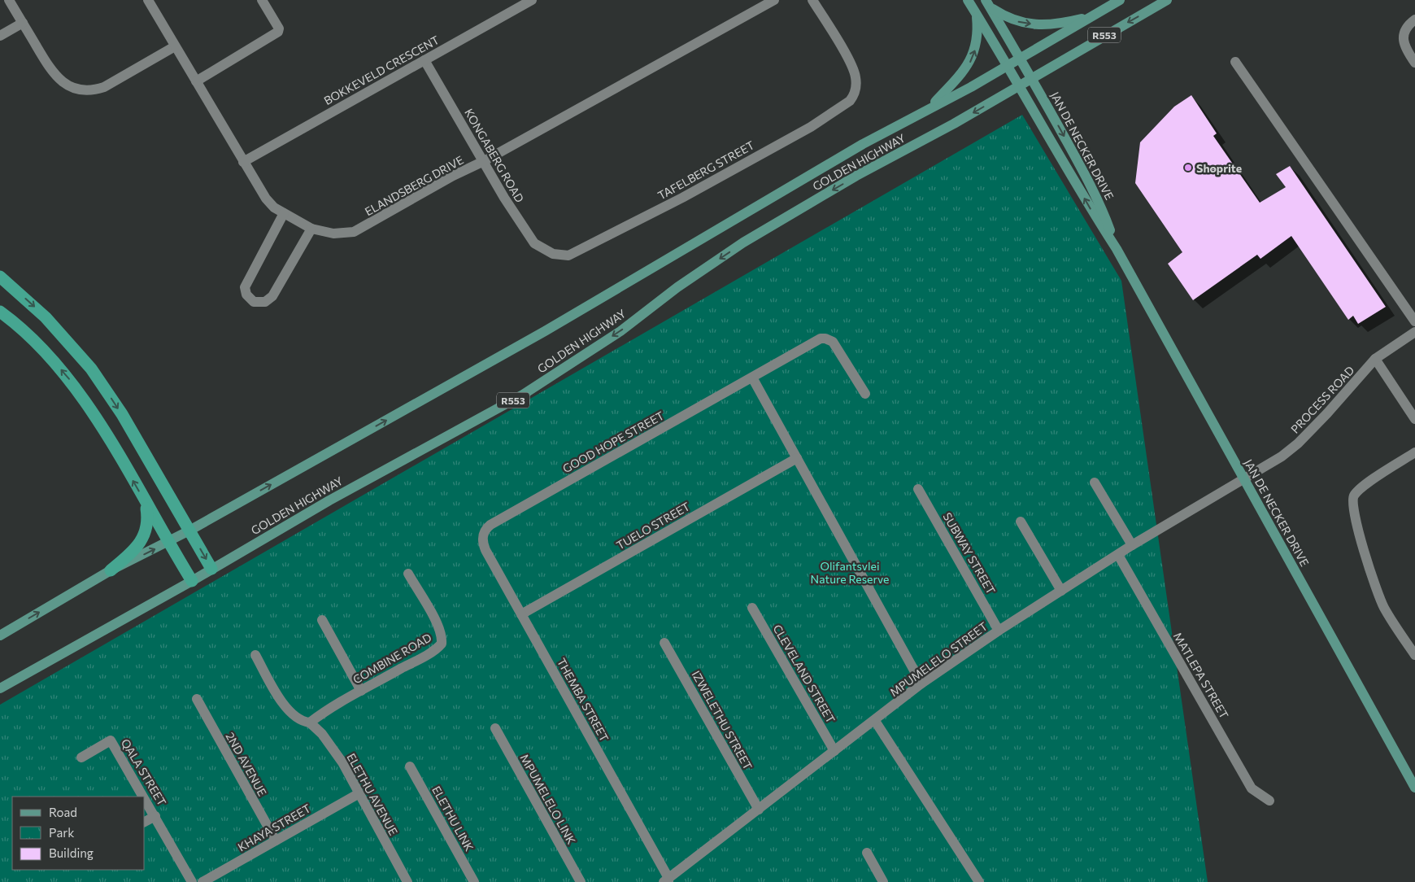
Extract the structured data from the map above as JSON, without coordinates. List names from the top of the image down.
{
  "streets": {
    "main road": ["R553", "JAN DE NECKER DRIVE", "GOLDEN HIGHWAY"],
    "street": [
      "BOKKEVELD CRESCENT",
      "KONGABERG ROAD",
      "TAFELBERG STREET",
      "ELANDSBERG DRIVE",
      "PROCESS ROAD",
      "GOOD HOPE STREET",
      "TUELO STREET",
      "SUBWAY STREET",
      "COMBINE ROAD",
      "MPUMELELO STREET",
      "CLEVELAND STREET",
      "MATLEPA STREET",
      "THEMBA STREET",
      "IZWELETHU STREET",
      "2ND AVENUE",
      "QALA STREET",
      "ELETHU AVENUE",
      "MPUMELELO LINK",
      "ELETHU LINK",
      "KHAYA STREET"
    ]
  },
  "crossings": [
    ["BOKKEVELD CRESCENT", "KONGABERG ROAD"],
    ["BOKKEVELD CRESCENT", "ELANDSBERG DRIVE"],
    ["JAN DE NECKER DRIVE", "GOLDEN HIGHWAY"],
    ["JAN DE NECKER DRIVE", "PROCESS ROAD"],
    ["JAN DE NECKER DRIVE", "MPUMELELO STREET"],
    ["KONGABERG ROAD", "TAFELBERG STREET"],
    ["KONGABERG ROAD", "ELANDSBERG DRIVE"],
    ["PROCESS ROAD", "MPUMELELO STREET"],
    ["GOOD HOPE STREET", "THEMBA STREET"],
    ["TUELO STREET", "THEMBA STREET"],
    ["SUBWAY STREET", "MPUMELELO STREET"],
    ["COMBINE ROAD", "ELETHU AVENUE"],
    ["MPUMELELO STREET", "CLEVELAND STREET"],
    ["MPUMELELO STREET", "MATLEPA STREET"],
    ["MPUMELELO STREET", "THEMBA STREET"],
    ["MPUMELELO STREET", "IZWELETHU STREET"],
    ["2ND AVENUE", "KHAYA STREET"],
    ["ELETHU AVENUE", "KHAYA STREET"]
  ],
  "parks": ["Olifantsvlei Nature Reserve"],
  "places": ["Shoprite"],
  "legend": ["Road", "Park", "Building"]
}
